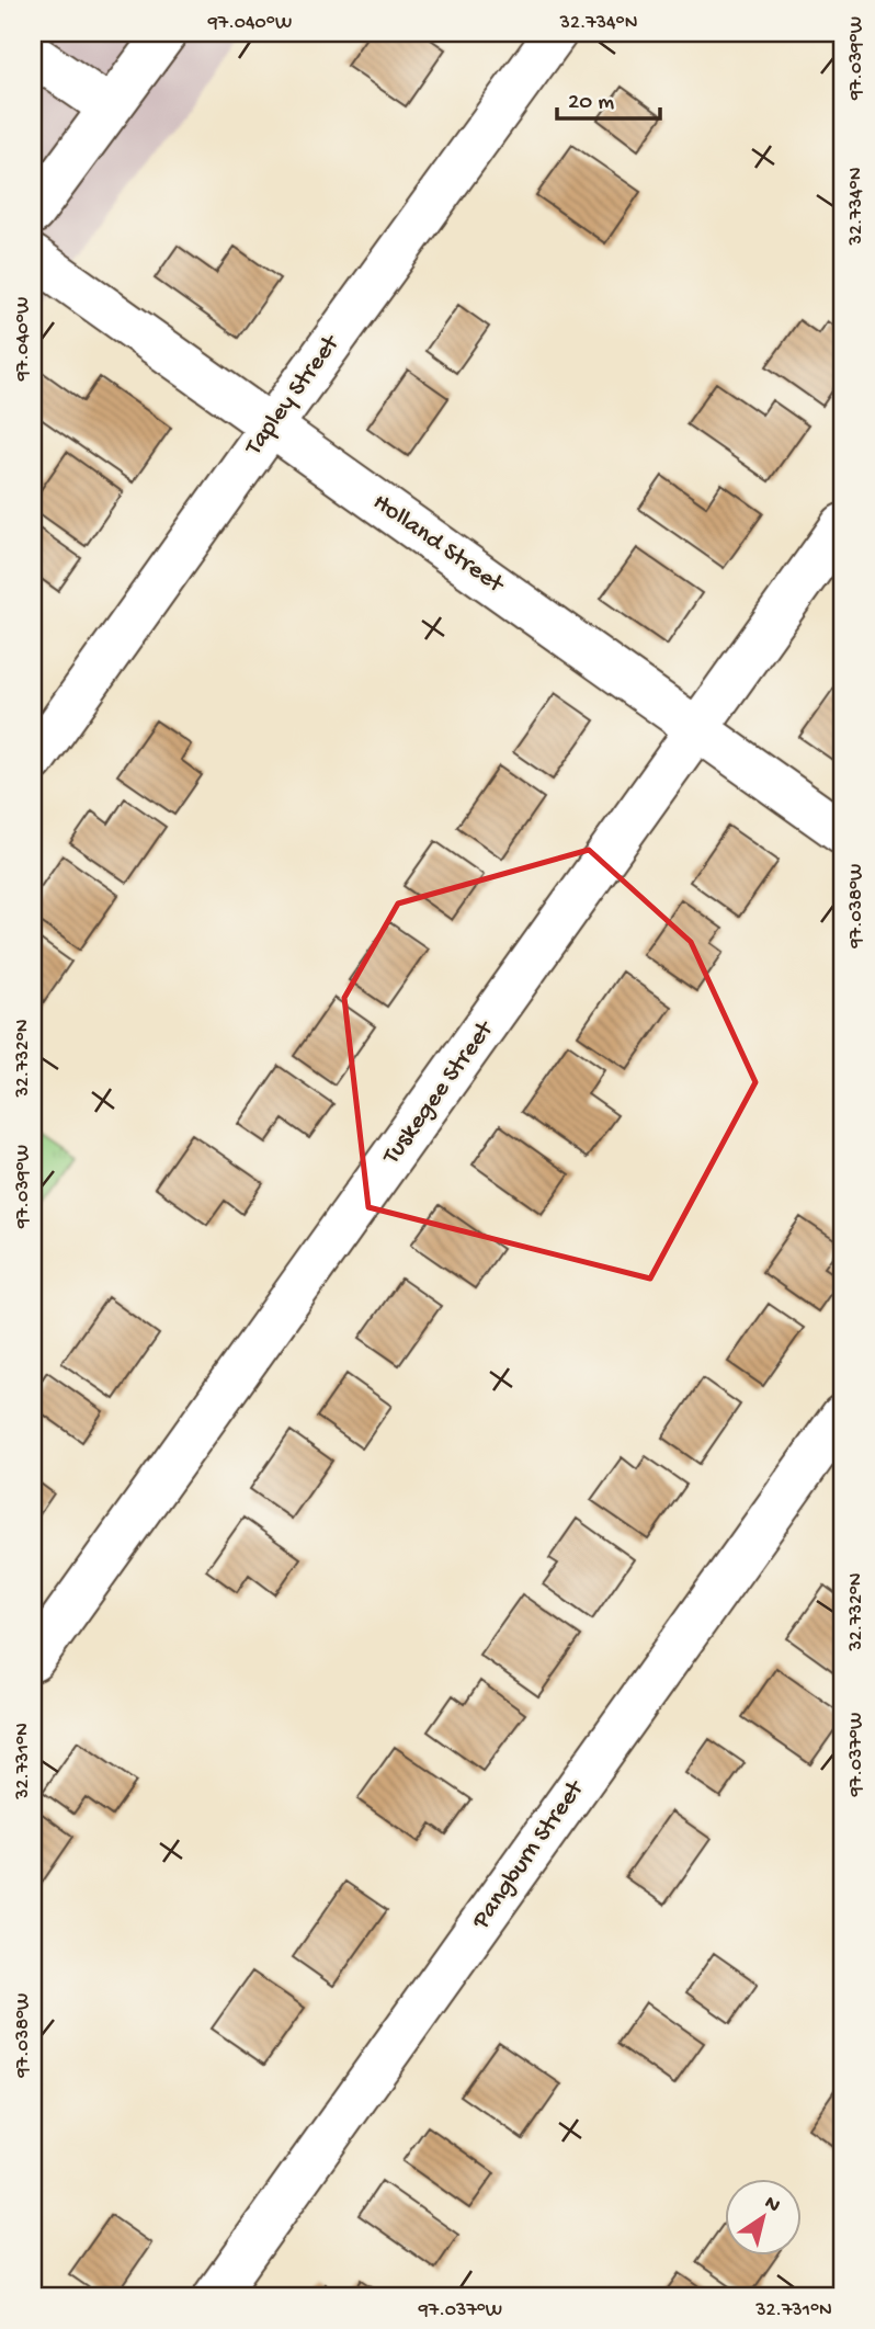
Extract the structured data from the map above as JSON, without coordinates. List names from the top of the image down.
{
  "streets": {
    "street": [
      "Tapley Street",
      "Holland Street",
      "Tuskegee Street",
      "Pangburn Street"
    ]
  },
  "crossings": [
    ["Tapley Street", "Holland Street"],
    ["Holland Street", "Tuskegee Street"]
  ],
  "scale_bar": "20 m",
  "north": "top right",
  "coordinates": [
    "97.040°W",
    "32.734°N",
    "97.039°W",
    "97.038°W",
    "32.732°N",
    "97.037°W",
    "32.731°N"
  ]
}
